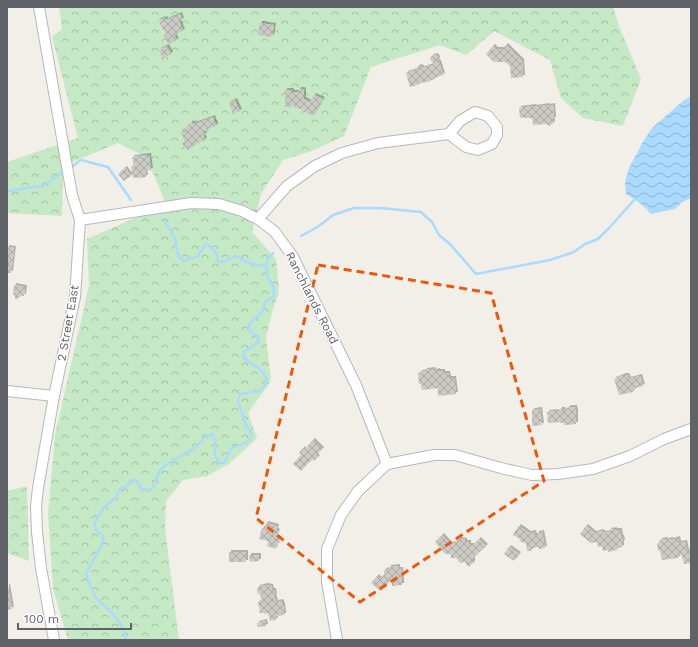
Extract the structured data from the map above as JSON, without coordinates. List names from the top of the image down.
{
  "streets": {
    "street": ["Ranchlands Road", "2 Street East"]
  },
  "crossings": [
    ["Ranchlands Road", "2 Street East"]
  ],
  "scale_bar": "100 m"
}
